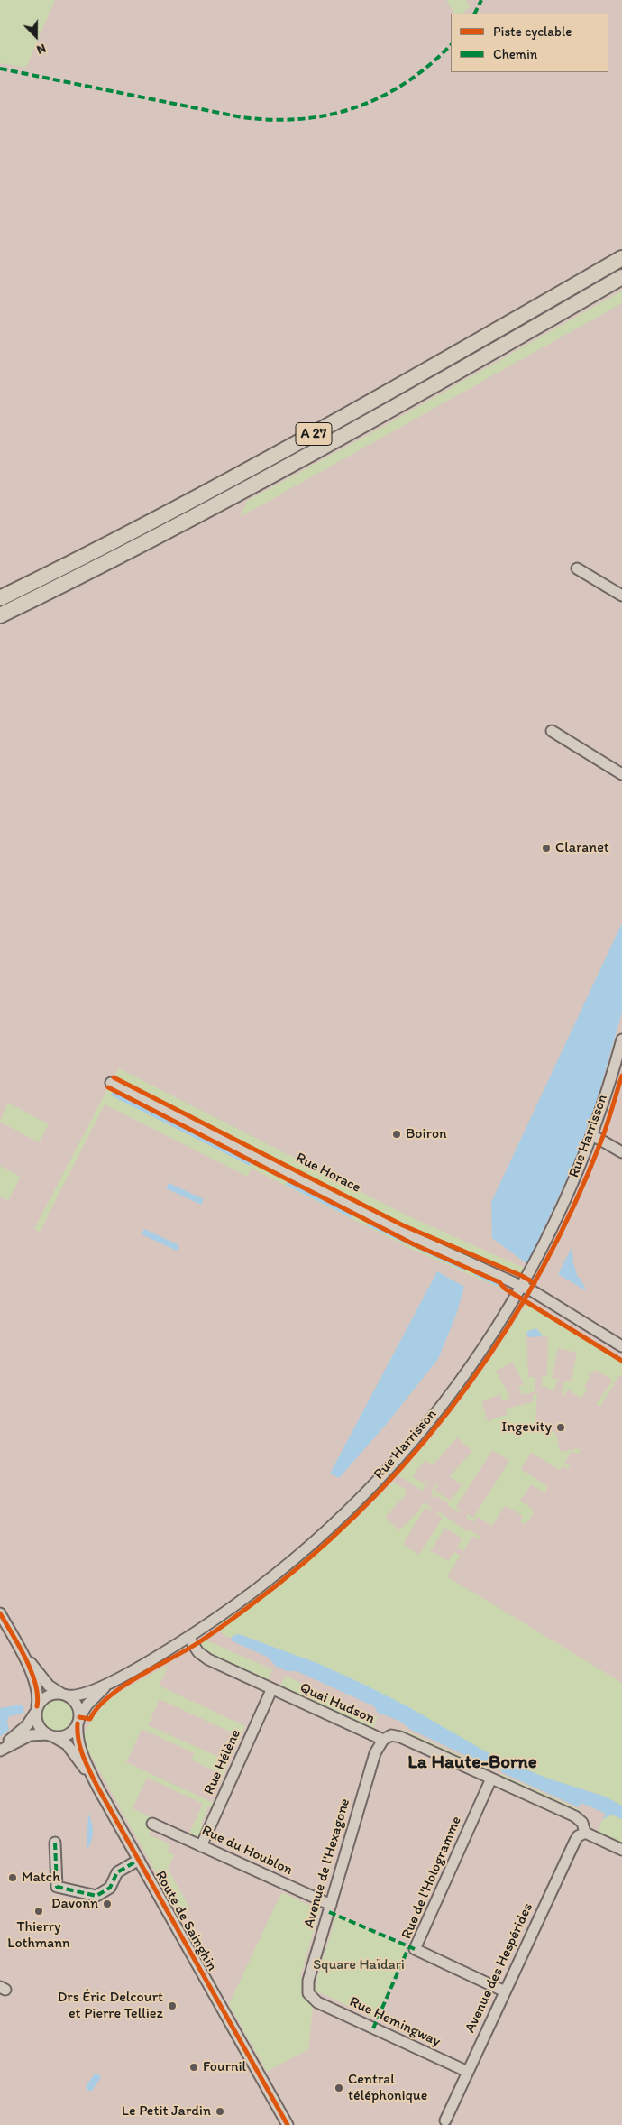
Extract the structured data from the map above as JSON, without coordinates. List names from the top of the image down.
{
  "streets": {
    "highway": ["A 27"],
    "street": [
      "Rue Harrisson",
      "Rue Horace",
      "Quai Hudson",
      "Rue Hélène",
      "Rue du Houblon",
      "Avenue de l'Hexagone",
      "Rue de l'Hologramme",
      "Route de Sainghin",
      "Avenue des Hespérides",
      "Rue Hemingway"
    ]
  },
  "crossings": [
    ["Rue Harrisson", "Rue Horace"],
    ["Rue Harrisson", "Quai Hudson"],
    ["Rue Harrisson", "Route de Sainghin"],
    ["Quai Hudson", "Rue Hélène"],
    ["Quai Hudson", "Avenue de l'Hexagone"],
    ["Quai Hudson", "Rue de l'Hologramme"],
    ["Quai Hudson", "Avenue des Hespérides"],
    ["Rue Hélène", "Rue du Houblon"],
    ["Rue du Houblon", "Avenue de l'Hexagone"],
    ["Avenue de l'Hexagone", "Rue Hemingway"],
    ["Rue de l'Hologramme", "Avenue des Hespérides"],
    ["Avenue des Hespérides", "Rue Hemingway"]
  ],
  "districts": ["La Haute-Borne"],
  "parks": ["Square Haïdari"],
  "places": [
    "Claranet",
    "Boiron",
    "Ingevity",
    "Match",
    "Davonn",
    "Thierry Lothmann",
    "Drs Éric Delcourt et Pierre Telliez",
    "Fournil",
    "Central téléphonique",
    "Le Petit Jardin"
  ],
  "legend": ["Piste cyclable", "Chemin"],
  "north": "bottom"
}
